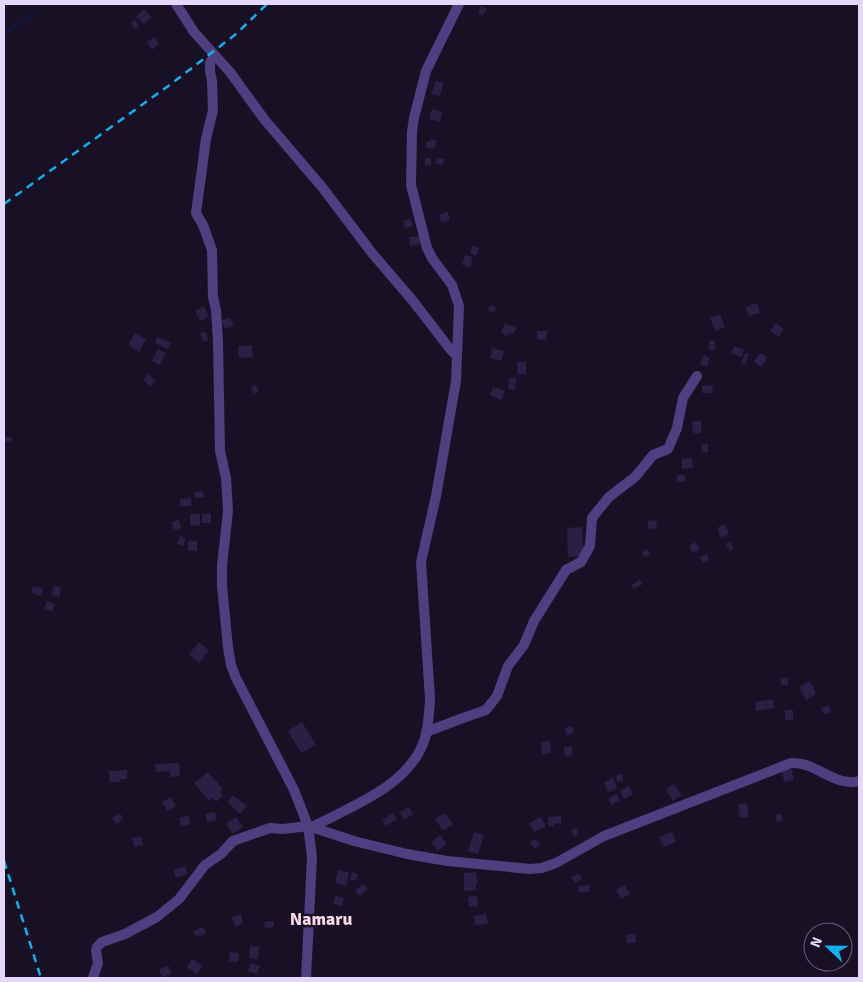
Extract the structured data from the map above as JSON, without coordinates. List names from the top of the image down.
{
  "districts": ["Namaru"],
  "north": "left"
}
